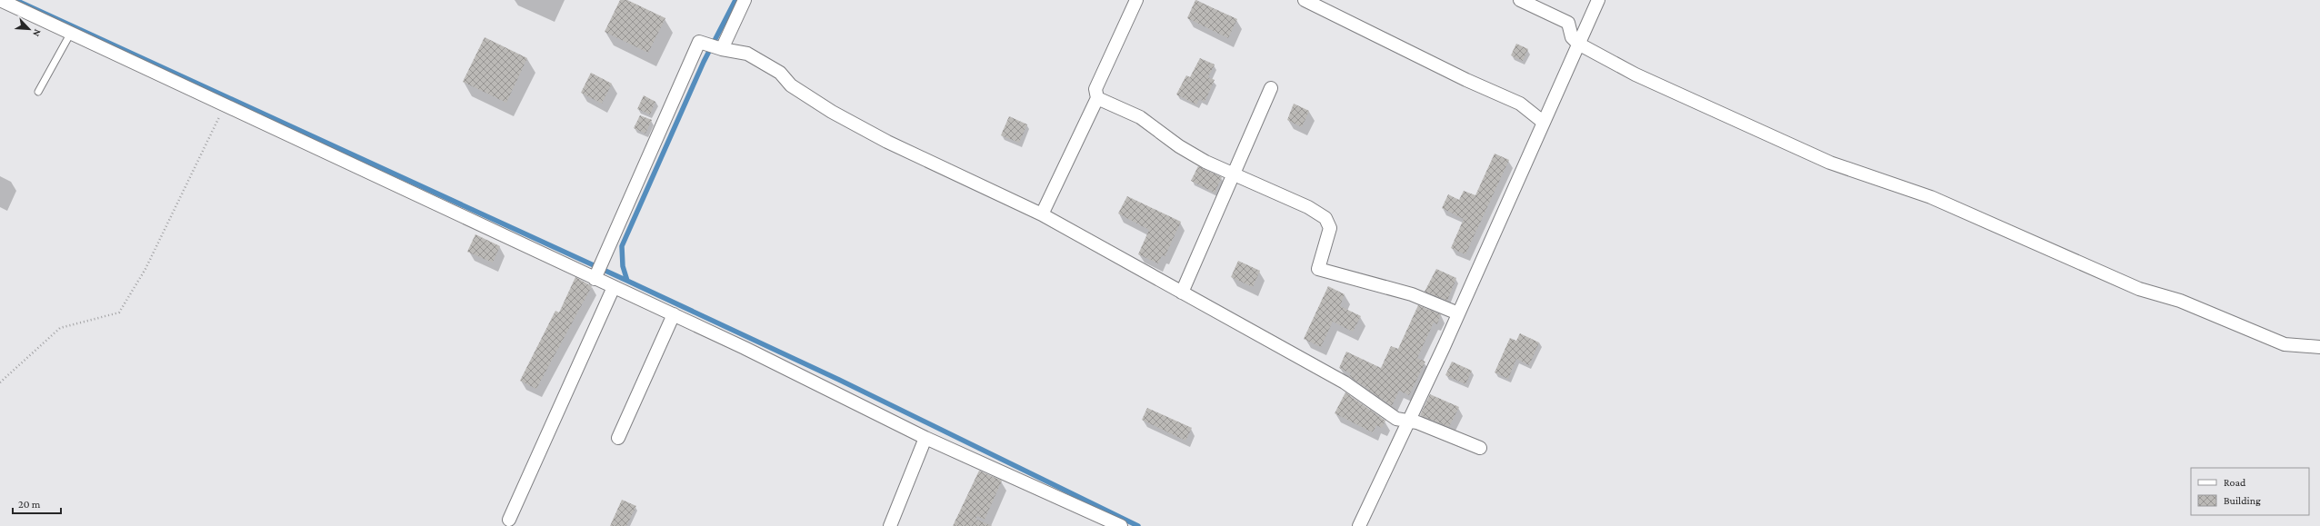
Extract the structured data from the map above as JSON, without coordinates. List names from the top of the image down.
{
  "legend": ["Road", "Building"],
  "scale_bar": "20 m",
  "north": "bottom right"
}
